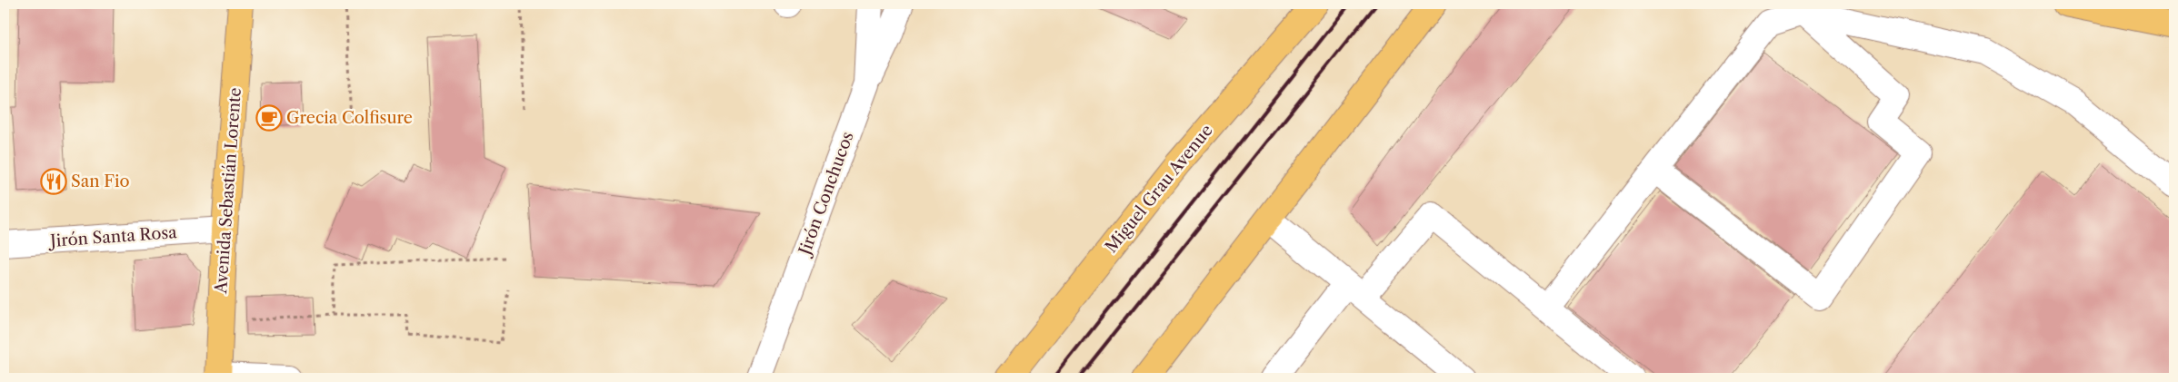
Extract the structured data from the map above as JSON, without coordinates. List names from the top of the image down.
{
  "streets": {
    "main road": ["Miguel Grau Avenue", "Avenida Sebastián Lorente"],
    "street": ["Jirón Conchucos", "Jirón Santa Rosa"]
  },
  "crossings": [
    ["Avenida Sebastián Lorente", "Jirón Santa Rosa"]
  ],
  "places": {
    "cafe": ["Grecia Colfisure"],
    "restaurant": ["San Fio"]
  }
}
